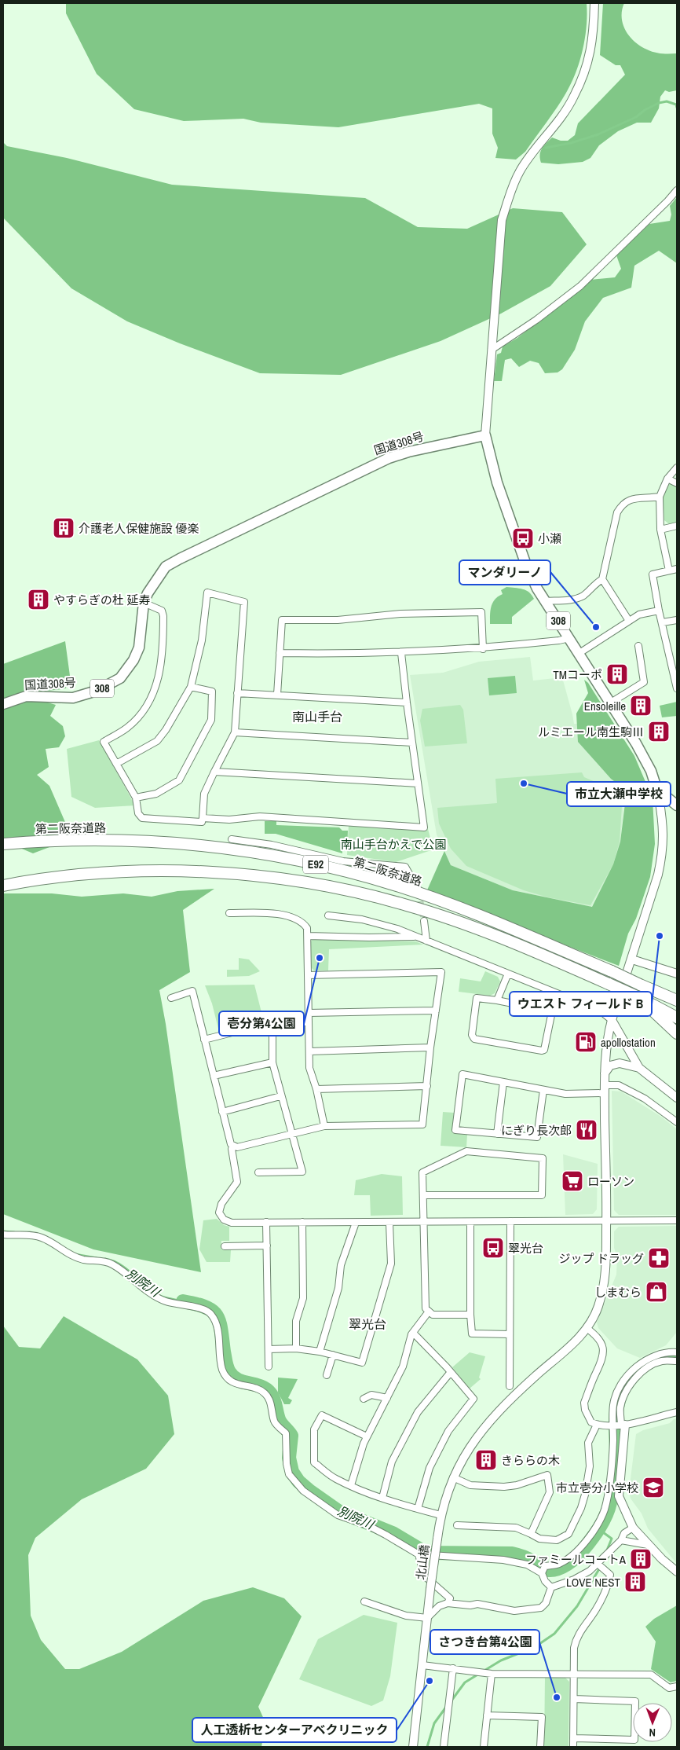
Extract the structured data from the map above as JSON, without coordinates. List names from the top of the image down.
{
  "streets": {
    "highway": [
      "国道308号",
      "308",
      "第二阪奈道路",
      "E92"
    ],
    "street": ["北山橋"]
  },
  "crossings": [
    ["国道308号", "308"],
    ["308", "北山橋"]
  ],
  "districts": ["南山手台", "翠光台"],
  "water": ["別院川"],
  "parks": ["南山手台かえで公園"],
  "places": {
    "building": [
      "介護老人保健施設 優楽",
      "やすらぎの杜 延寿",
      "TMコーポ",
      "Ensoleille",
      "ルミエール南生駒Ⅲ",
      "きららの木",
      "ファミールコートA",
      "LOVE NEST"
    ],
    "bus stop": ["小瀬", "翠光台"],
    "other": [
      "マンダリーノ",
      "市立大瀬中学校",
      "ウエスト フィールド B",
      "壱分第4公園",
      "人工透析センターアベクリニック",
      "さつき台第4公園"
    ],
    "fuel station": ["apollostation"],
    "restaurant": ["にぎり長次郎"],
    "supermarket": ["ローソン"],
    "pharmacy": ["ジップ ドラッグ"],
    "shop": ["しまむら"],
    "school or university": ["市立壱分小学校"]
  },
  "north": "bottom"
}
